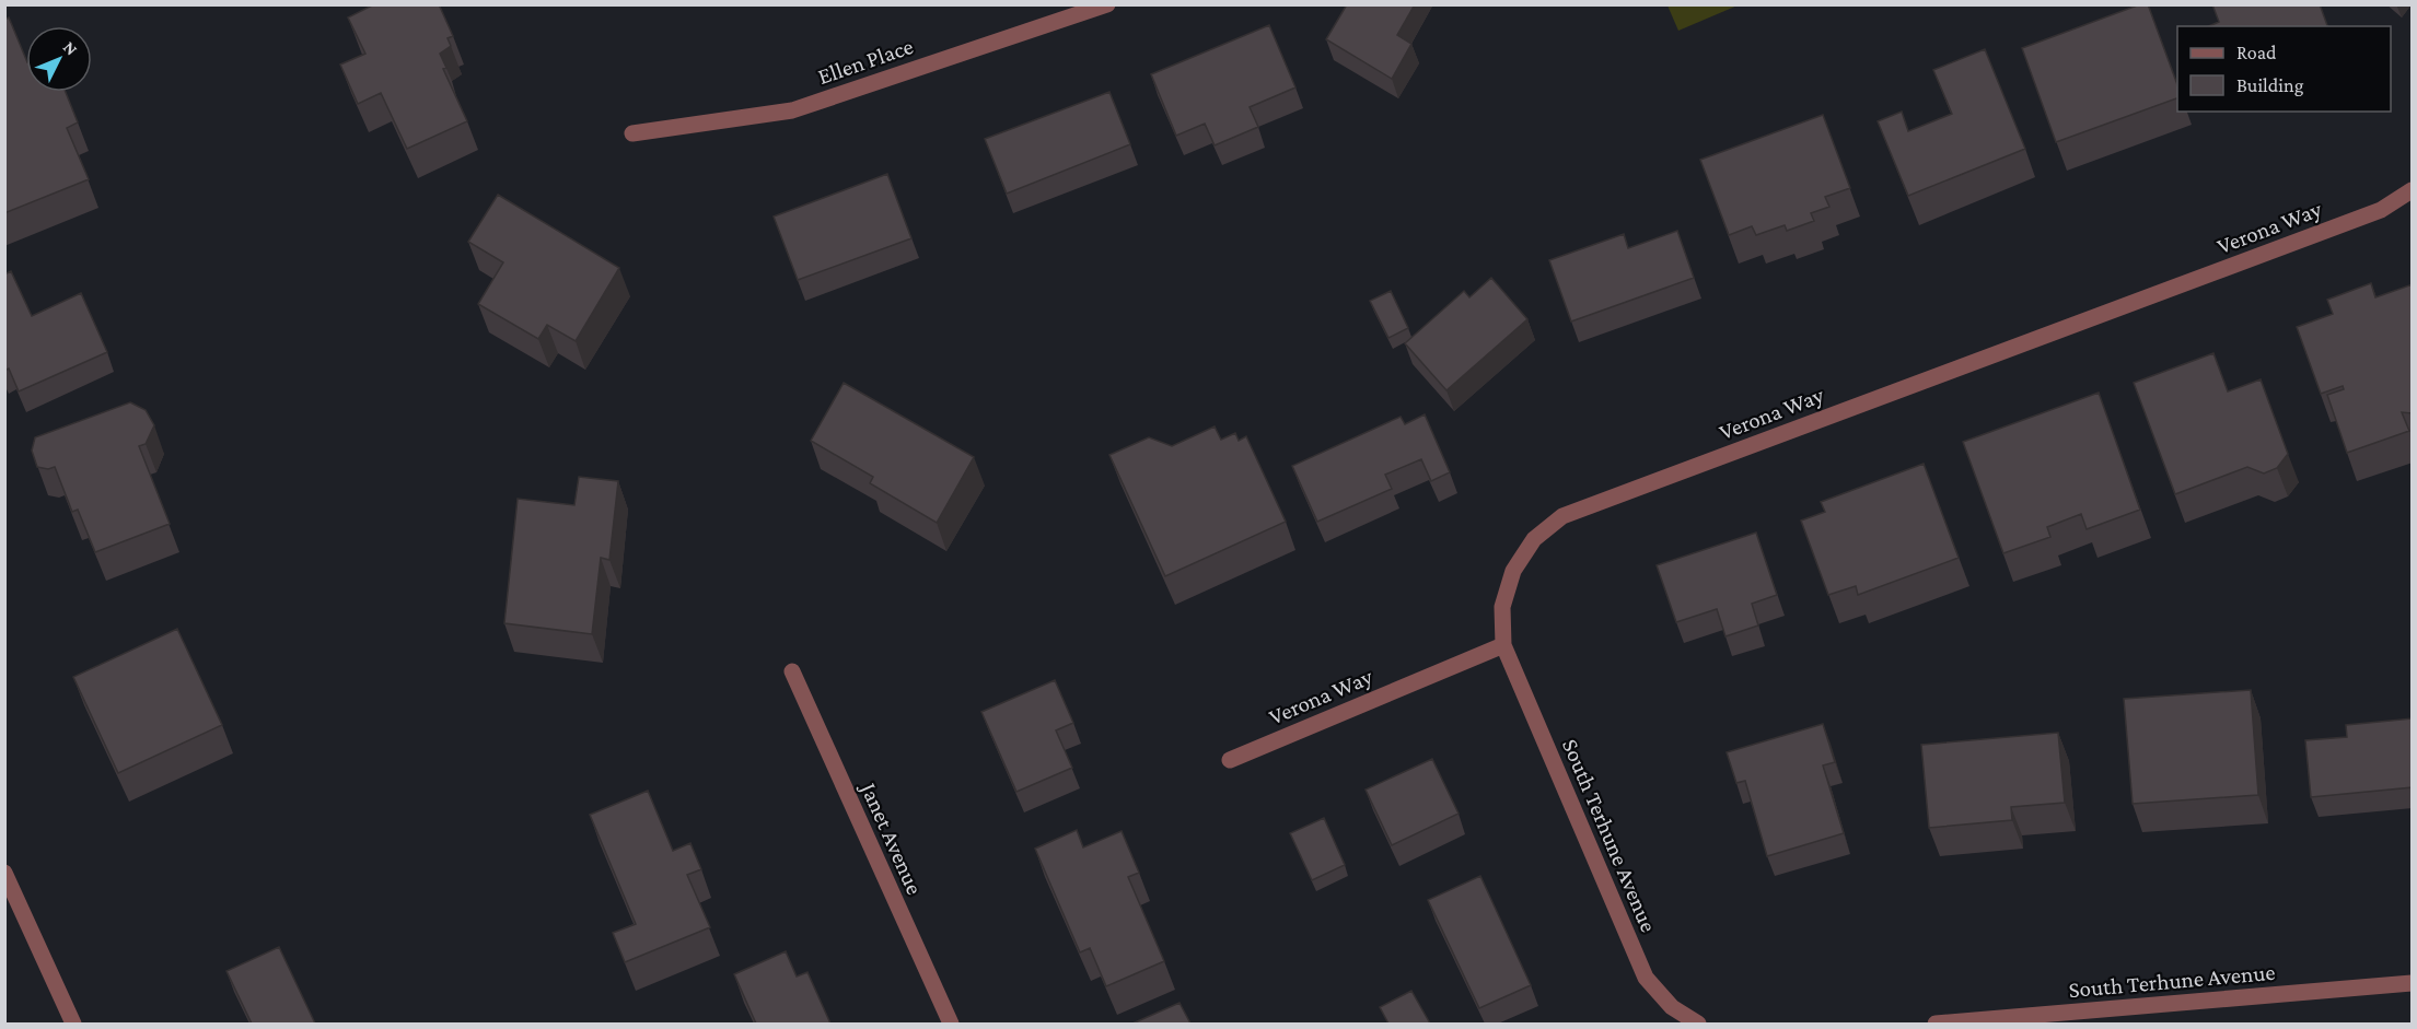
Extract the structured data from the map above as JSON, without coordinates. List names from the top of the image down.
{
  "streets": {
    "street": [
      "Ellen Place",
      "Verona Way",
      "South Terhune Avenue",
      "Janet Avenue"
    ]
  },
  "crossings": [
    ["Verona Way", "South Terhune Avenue"]
  ],
  "legend": ["Road", "Building"],
  "north": "top right"
}
